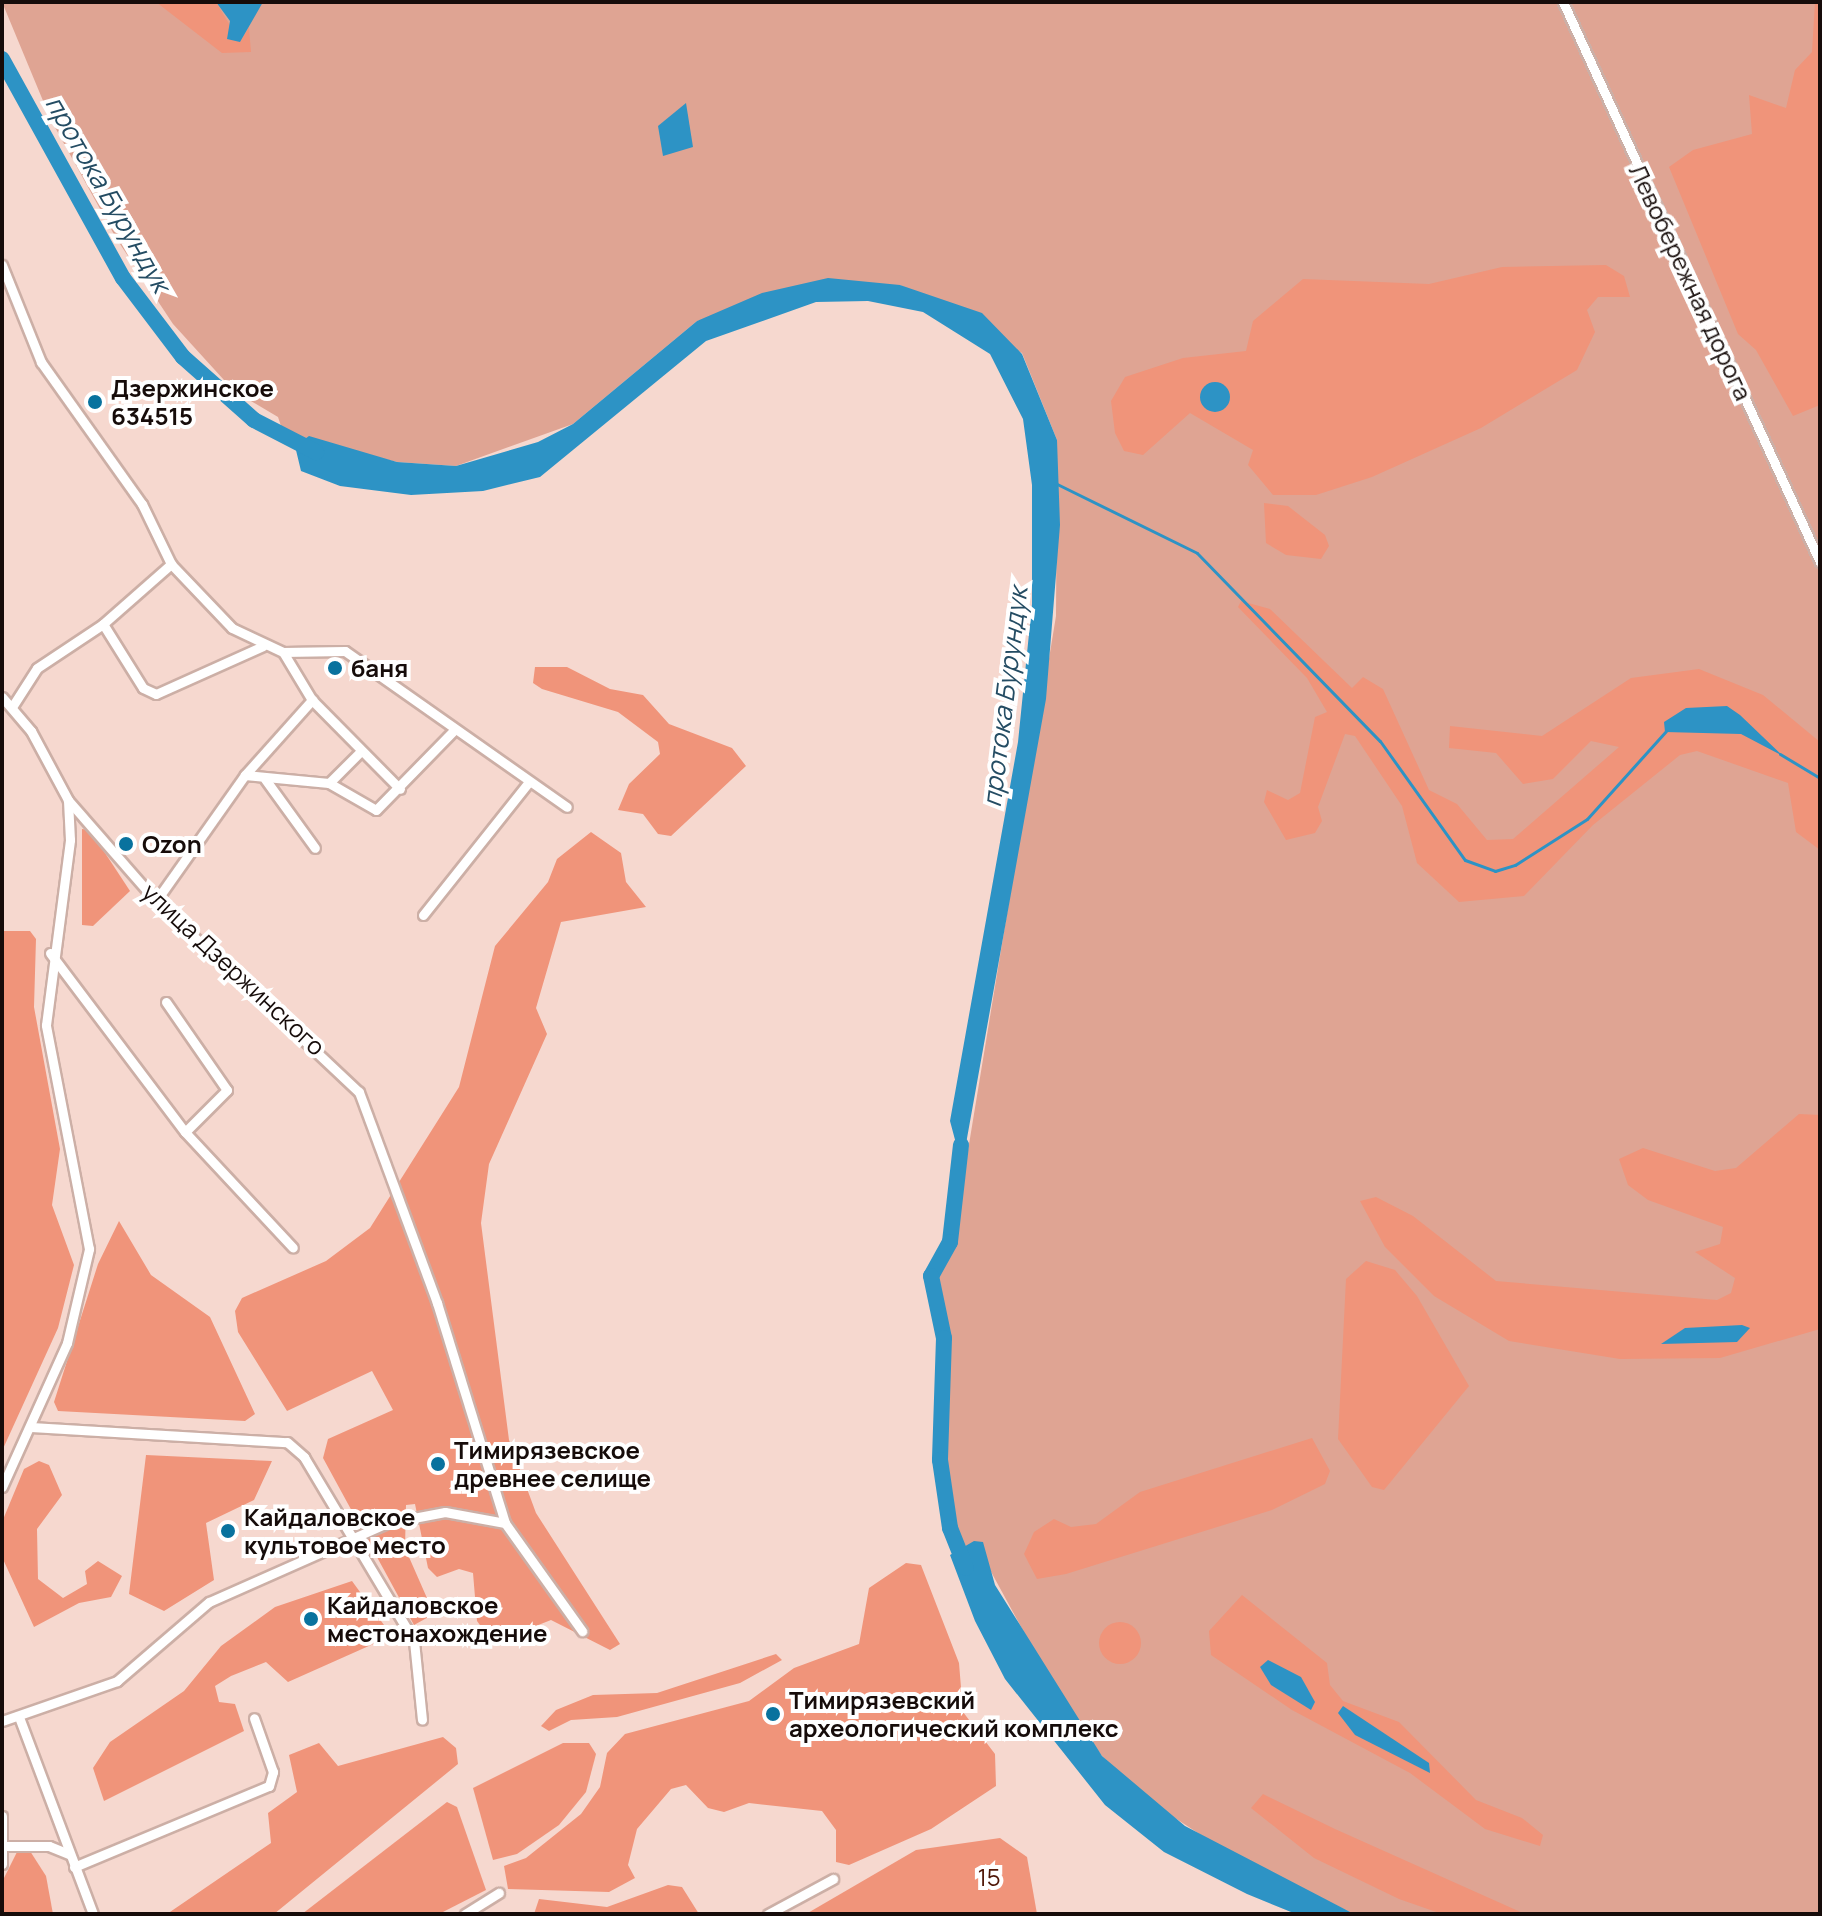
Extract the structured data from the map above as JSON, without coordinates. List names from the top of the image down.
{
  "streets": {
    "street": ["Левобережная дорога", "улица Дзержинского"]
  },
  "water": ["протока Бурундук"],
  "parks": ["15"],
  "places": [
    "Дзержинское 634515",
    "баня",
    "Ozon",
    "Тимирязевское древнее селище",
    "Кайдаловское культовое место",
    "Кайдаловское местонахождение",
    "Тимирязевский археологический комплекс"
  ]
}
